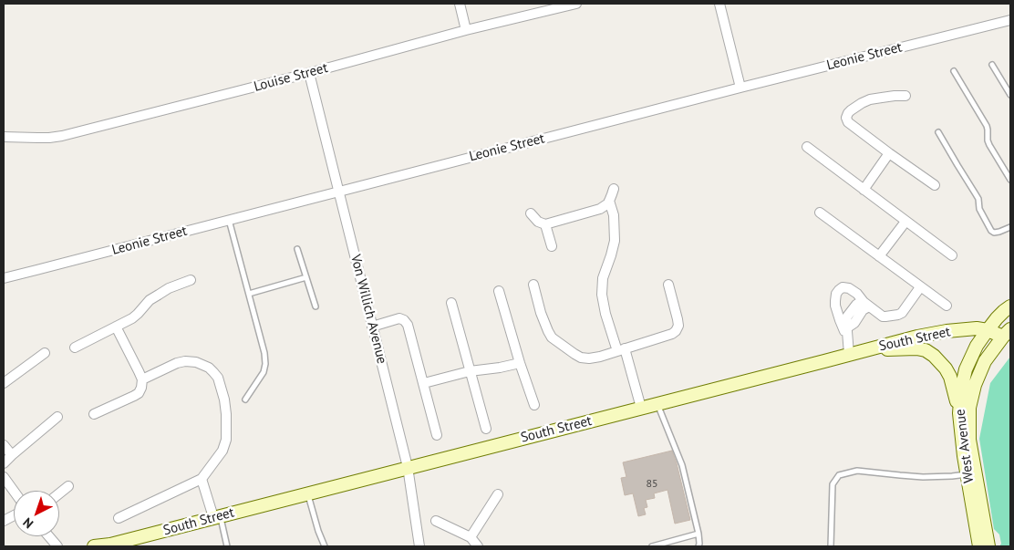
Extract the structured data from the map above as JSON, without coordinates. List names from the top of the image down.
{
  "streets": {
    "street": [
      "Leonie Street",
      "Louise Street",
      "Von Willich Avenue",
      "South Street",
      "West Avenue"
    ]
  },
  "crossings": [
    ["Leonie Street", "Von Willich Avenue"],
    ["Louise Street", "Von Willich Avenue"],
    ["Von Willich Avenue", "South Street"],
    ["South Street", "West Avenue"]
  ],
  "house_numbers": ["85"],
  "north": "bottom left"
}
